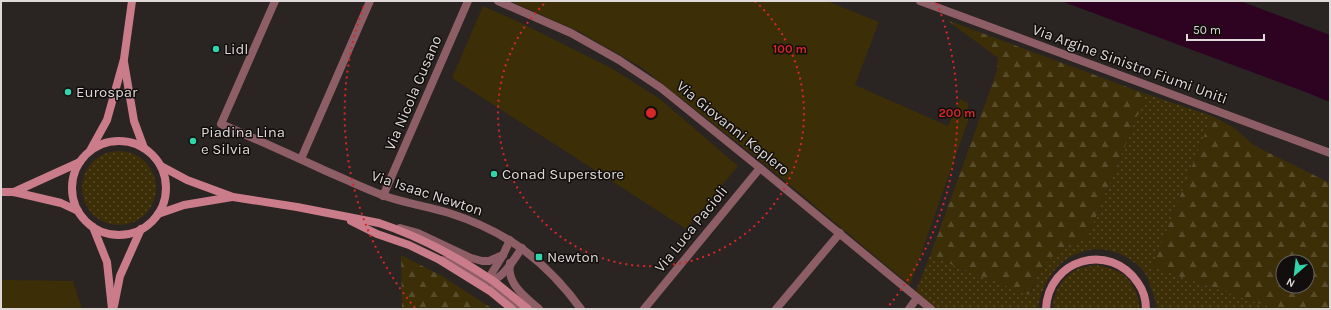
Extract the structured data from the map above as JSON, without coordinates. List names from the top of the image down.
{
  "streets": {
    "street": [
      "Via Argine Sinistro Fiumi Uniti",
      "Via Nicola Cusano",
      "Via Giovanni Keplero",
      "Via Isaac Newton",
      "Via Luca Pacioli"
    ]
  },
  "crossings": [
    ["Via Nicola Cusano", "Via Isaac Newton"],
    ["Via Giovanni Keplero", "Via Luca Pacioli"]
  ],
  "places": {
    "other": [
      "Lidl",
      "Eurospar",
      "Piadina Lina e Silvia",
      "Conad Superstore"
    ],
    "transit": ["Newton"]
  },
  "scale_bar": "50 m",
  "north": "bottom left",
  "rings": ["100 m", "200 m"]
}
